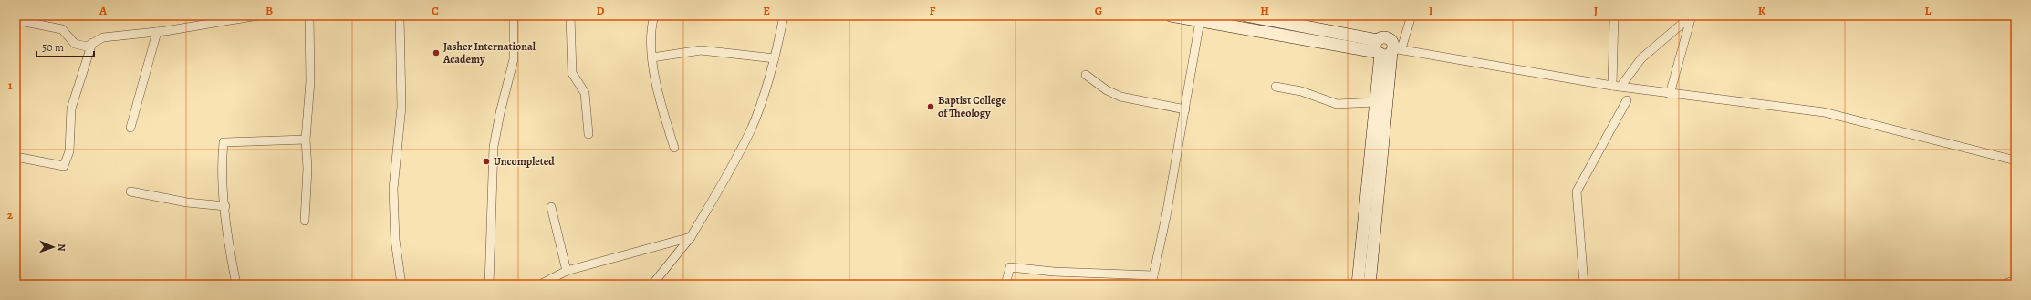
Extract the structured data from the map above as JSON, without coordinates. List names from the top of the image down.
{
  "places": ["Jasher International Academy", "Baptist College of Theology", "Uncompleted"],
  "scale_bar": "50 m",
  "north": "right",
  "grid": {
    "columns": [
      "A",
      "B",
      "C",
      "D",
      "E",
      "F",
      "G",
      "H",
      "I",
      "J",
      "K",
      "L"
    ],
    "rows": ["1", "2"]
  }
}
